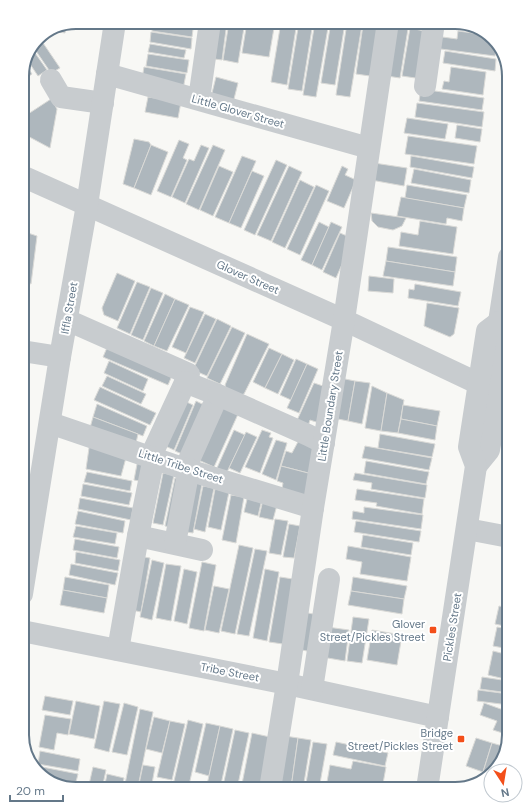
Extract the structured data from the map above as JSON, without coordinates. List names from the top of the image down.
{
  "streets": {
    "street": [
      "Little Glover Street",
      "Glover Street",
      "Iffla Street",
      "Little Boundary Street",
      "Little Tribe Street",
      "Pickles Street",
      "Tribe Street"
    ]
  },
  "crossings": [
    ["Little Glover Street", "Iffla Street"],
    ["Little Glover Street", "Little Boundary Street"],
    ["Glover Street", "Iffla Street"],
    ["Glover Street", "Little Boundary Street"],
    ["Glover Street", "Pickles Street"],
    ["Iffla Street", "Little Tribe Street"],
    ["Little Boundary Street", "Little Tribe Street"],
    ["Little Boundary Street", "Tribe Street"],
    ["Pickles Street", "Tribe Street"]
  ],
  "places": {
    "transit": ["Glover Street/Pickles Street", "Bridge Street/Pickles Street"]
  },
  "scale_bar": "20 m",
  "north": "bottom"
}
